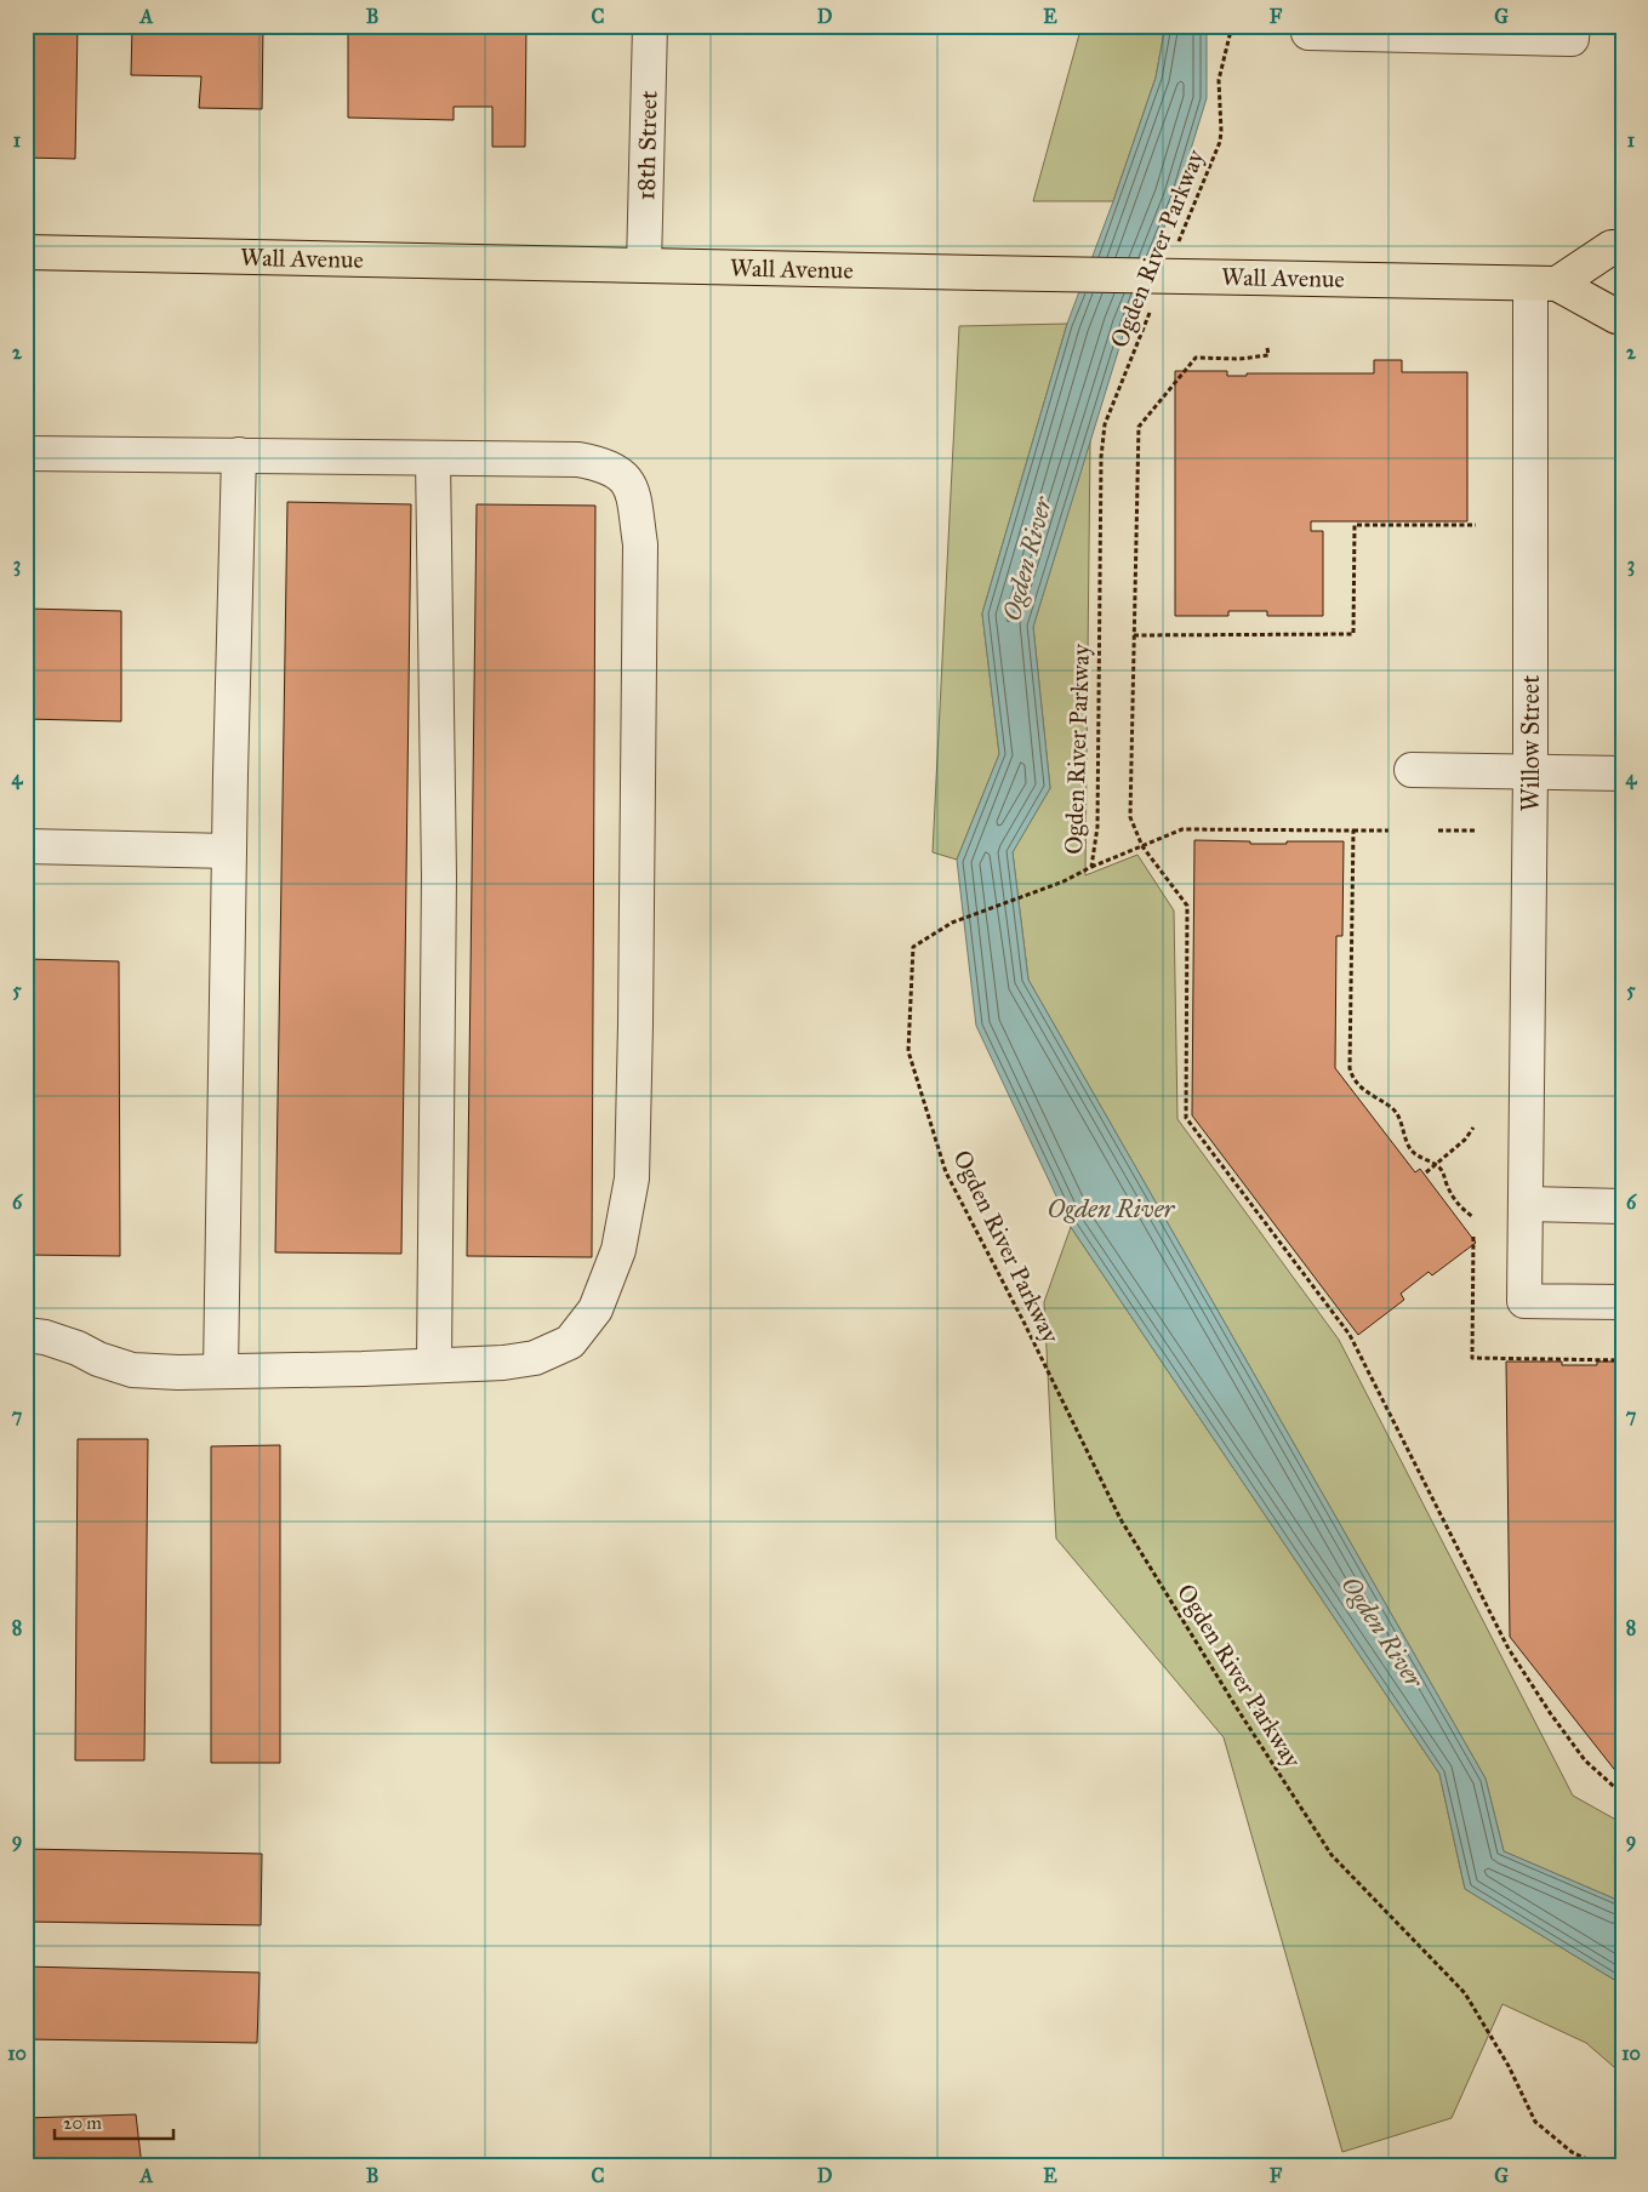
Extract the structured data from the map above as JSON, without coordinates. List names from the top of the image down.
{
  "streets": {
    "main road": ["Wall Avenue"],
    "street": ["18th Street", "Willow Street"],
    "path": ["Ogden River Parkway"]
  },
  "crossings": [
    ["18th Street", "Wall Avenue"],
    ["Wall Avenue", "Willow Street"]
  ],
  "water": ["Ogden River"],
  "scale_bar": "20 m",
  "grid": {
    "columns": [
      "A",
      "B",
      "C",
      "D",
      "E",
      "F",
      "G"
    ],
    "rows": [
      "1",
      "2",
      "3",
      "4",
      "5",
      "6",
      "7",
      "8",
      "9",
      "10"
    ]
  }
}
